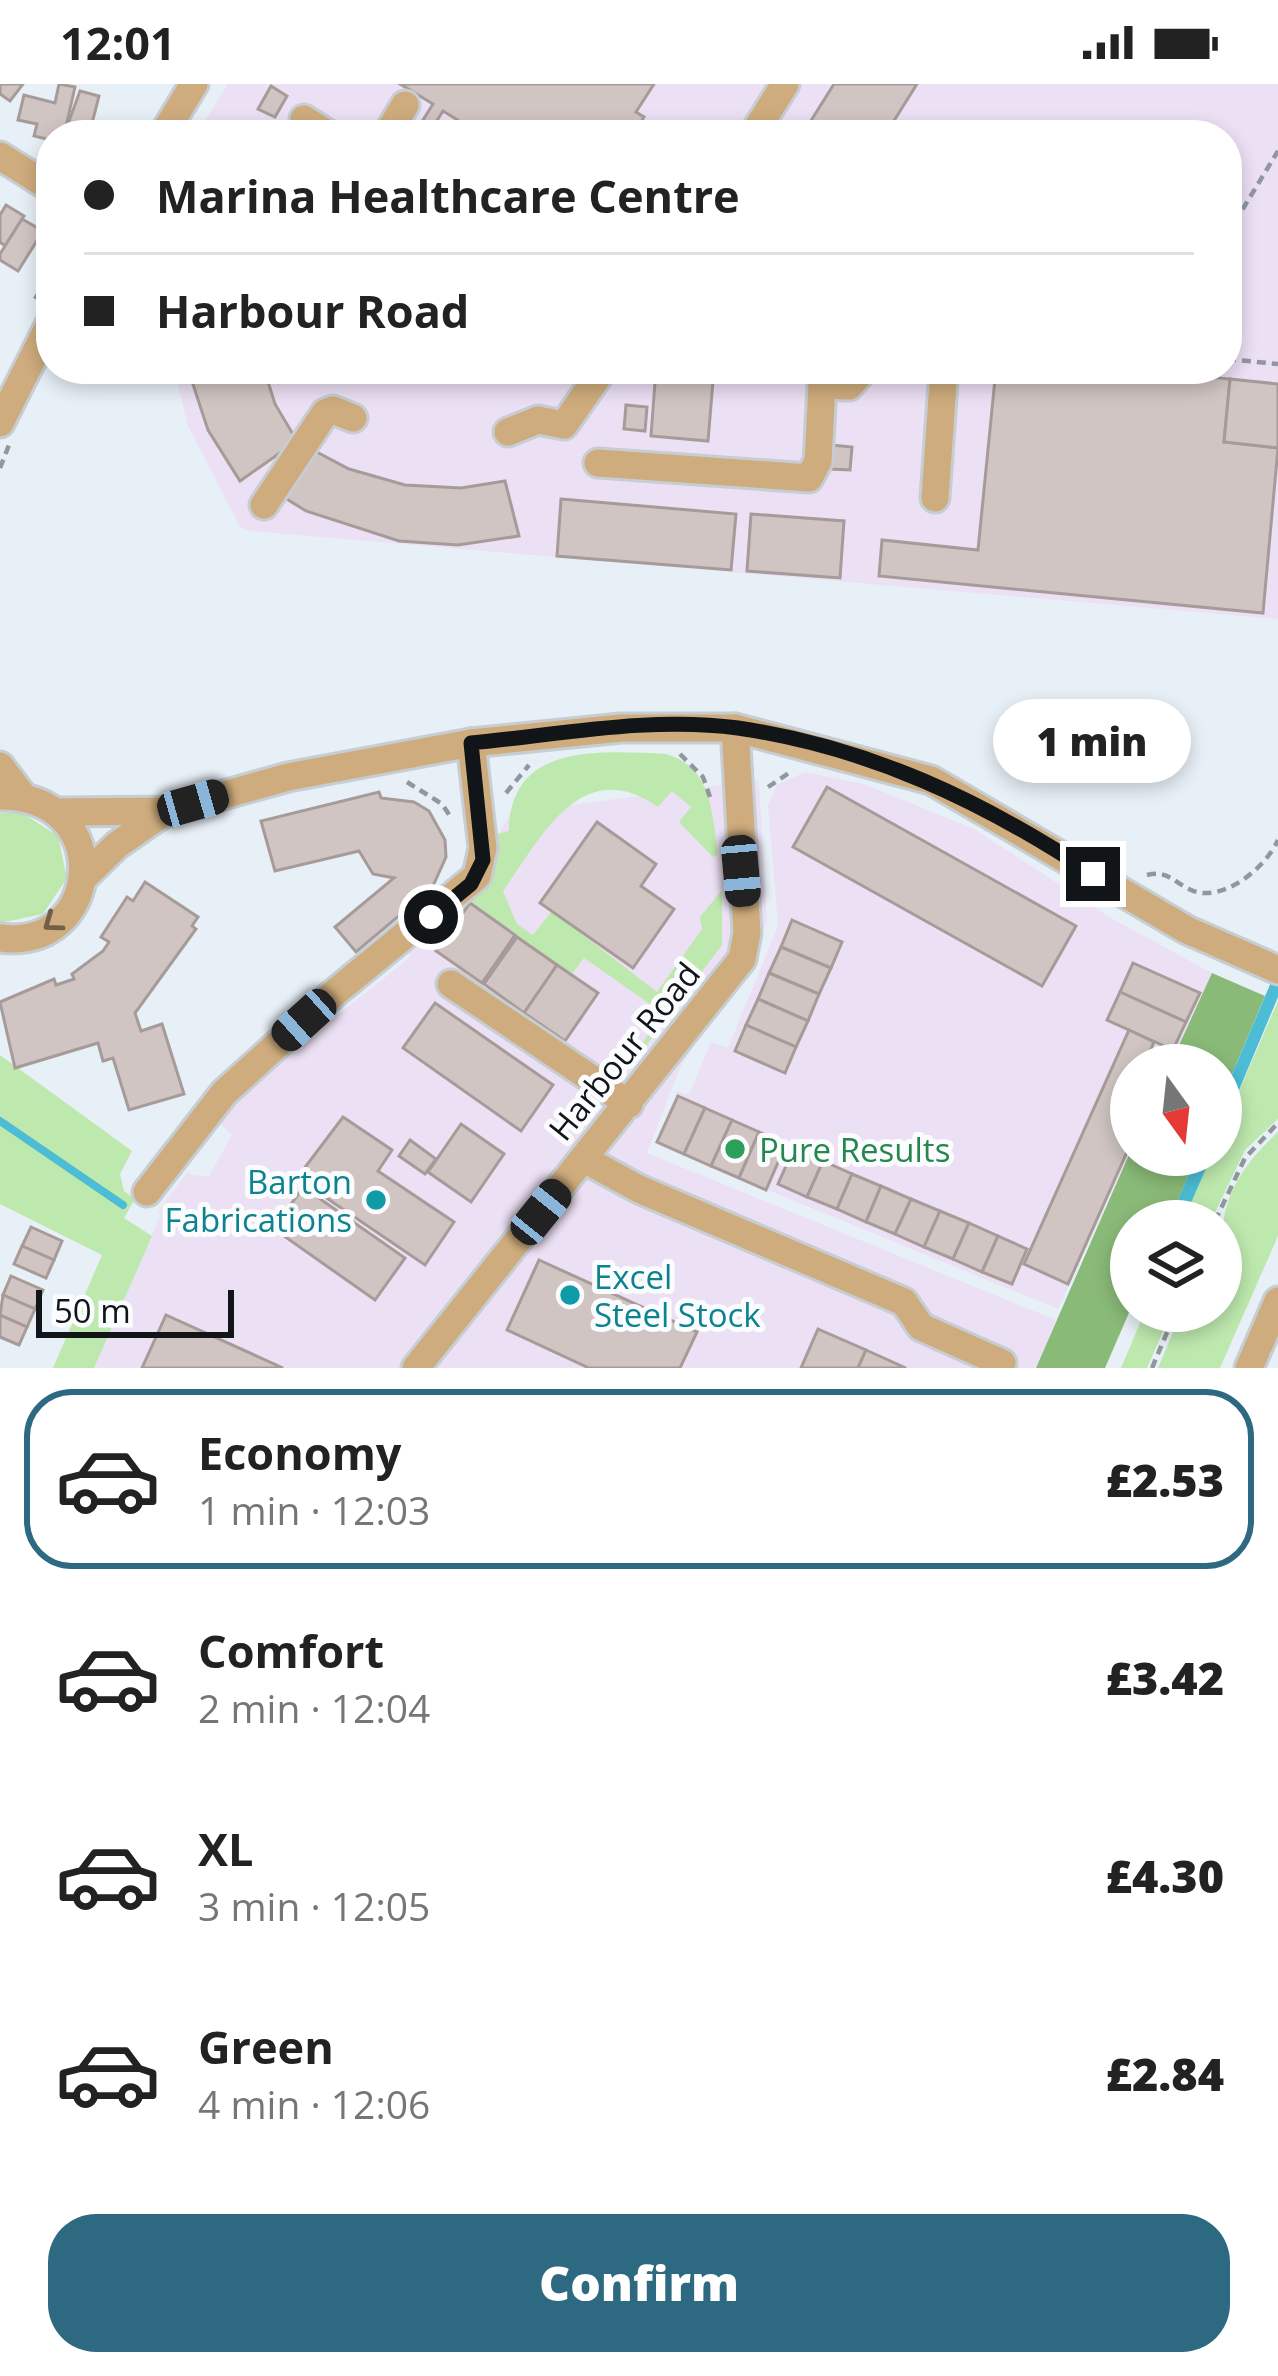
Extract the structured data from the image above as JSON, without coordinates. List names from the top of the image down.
{
  "streets": {
    "street": ["Harbour Road"]
  },
  "places": ["Pure Results", "Barton Fabrications", "Excel Steel Stock"],
  "scale_bar": "50 m",
  "north": "bottom",
  "page": {
    "status": "12:01",
    "banner": ["Marina Healthcare Centre", "Harbour Road"],
    "bubble": "1 min",
    "scale": "50 m",
    "list": [
      {
        "name": "Economy",
        "note": "1 min · 12:03",
        "value": "£2.53"
      },
      {
        "name": "Comfort",
        "note": "2 min · 12:04",
        "value": "£3.42"
      },
      {
        "name": "XL",
        "note": "3 min · 12:05",
        "value": "£4.30"
      },
      {
        "name": "Green",
        "note": "4 min · 12:06",
        "value": "£2.84"
      }
    ],
    "buttons": "Confirm"
  }
}
